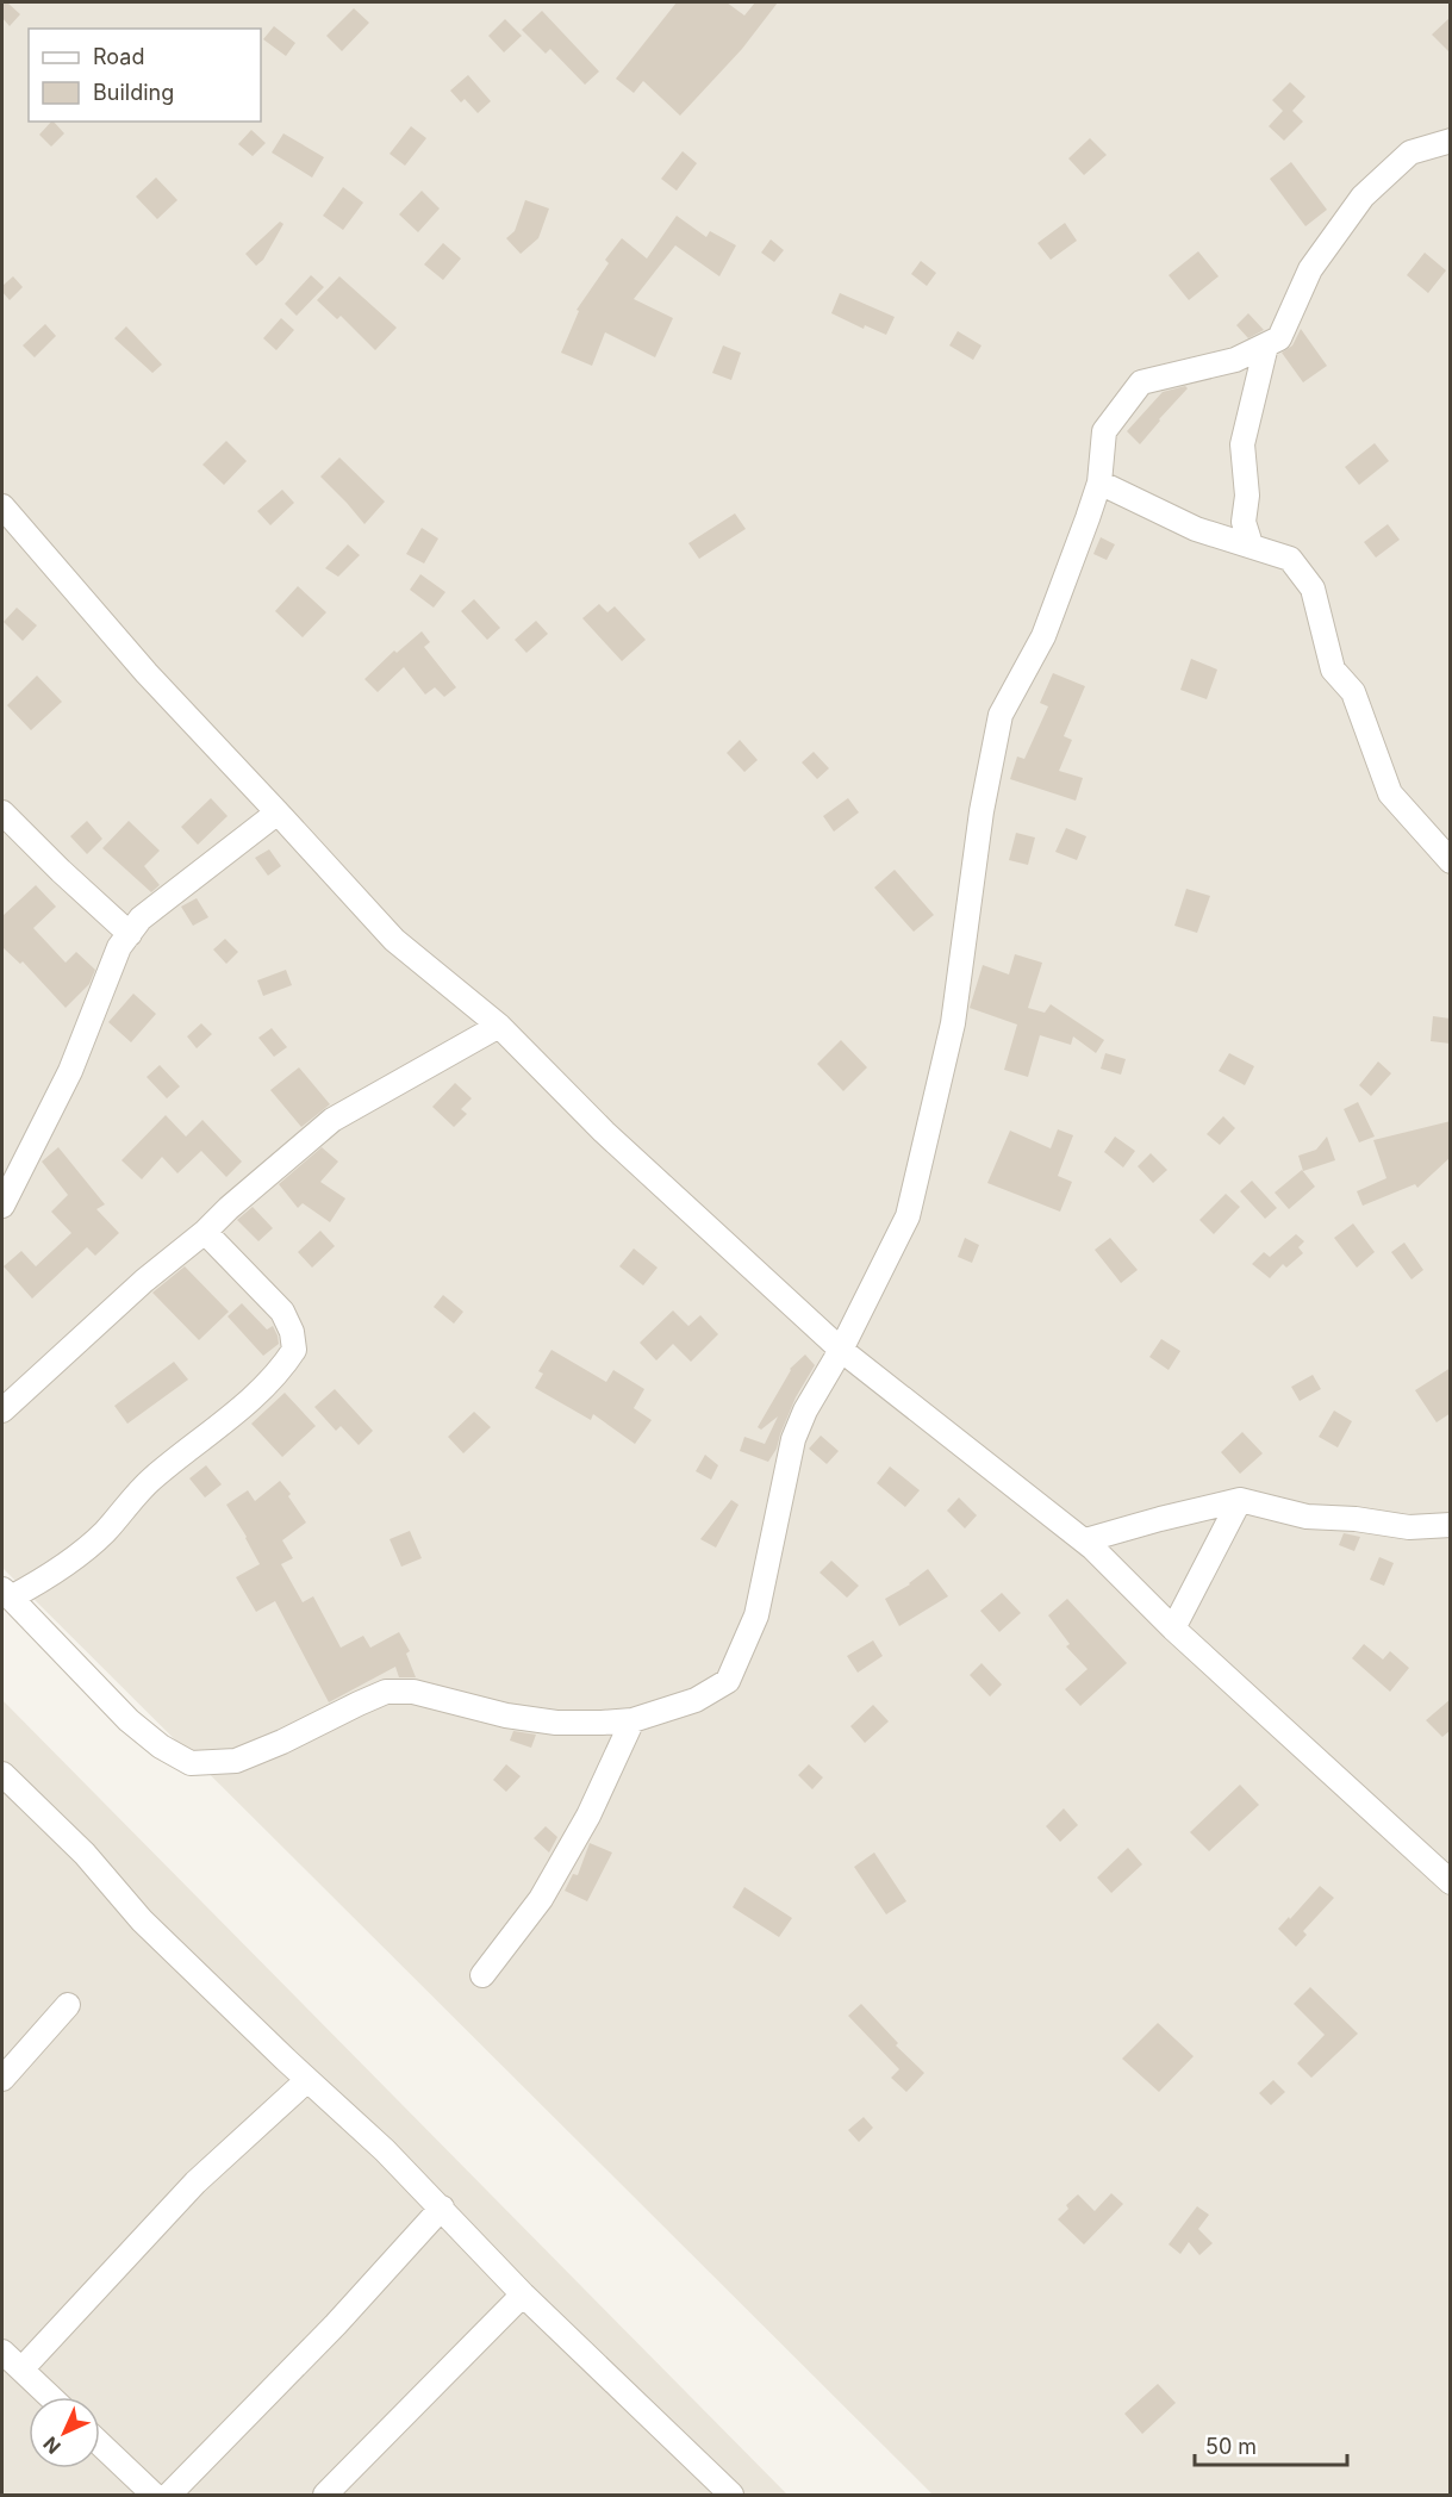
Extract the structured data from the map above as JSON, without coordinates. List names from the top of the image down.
{
  "legend": ["Road", "Building"],
  "scale_bar": "50 m",
  "north": "bottom left"
}
